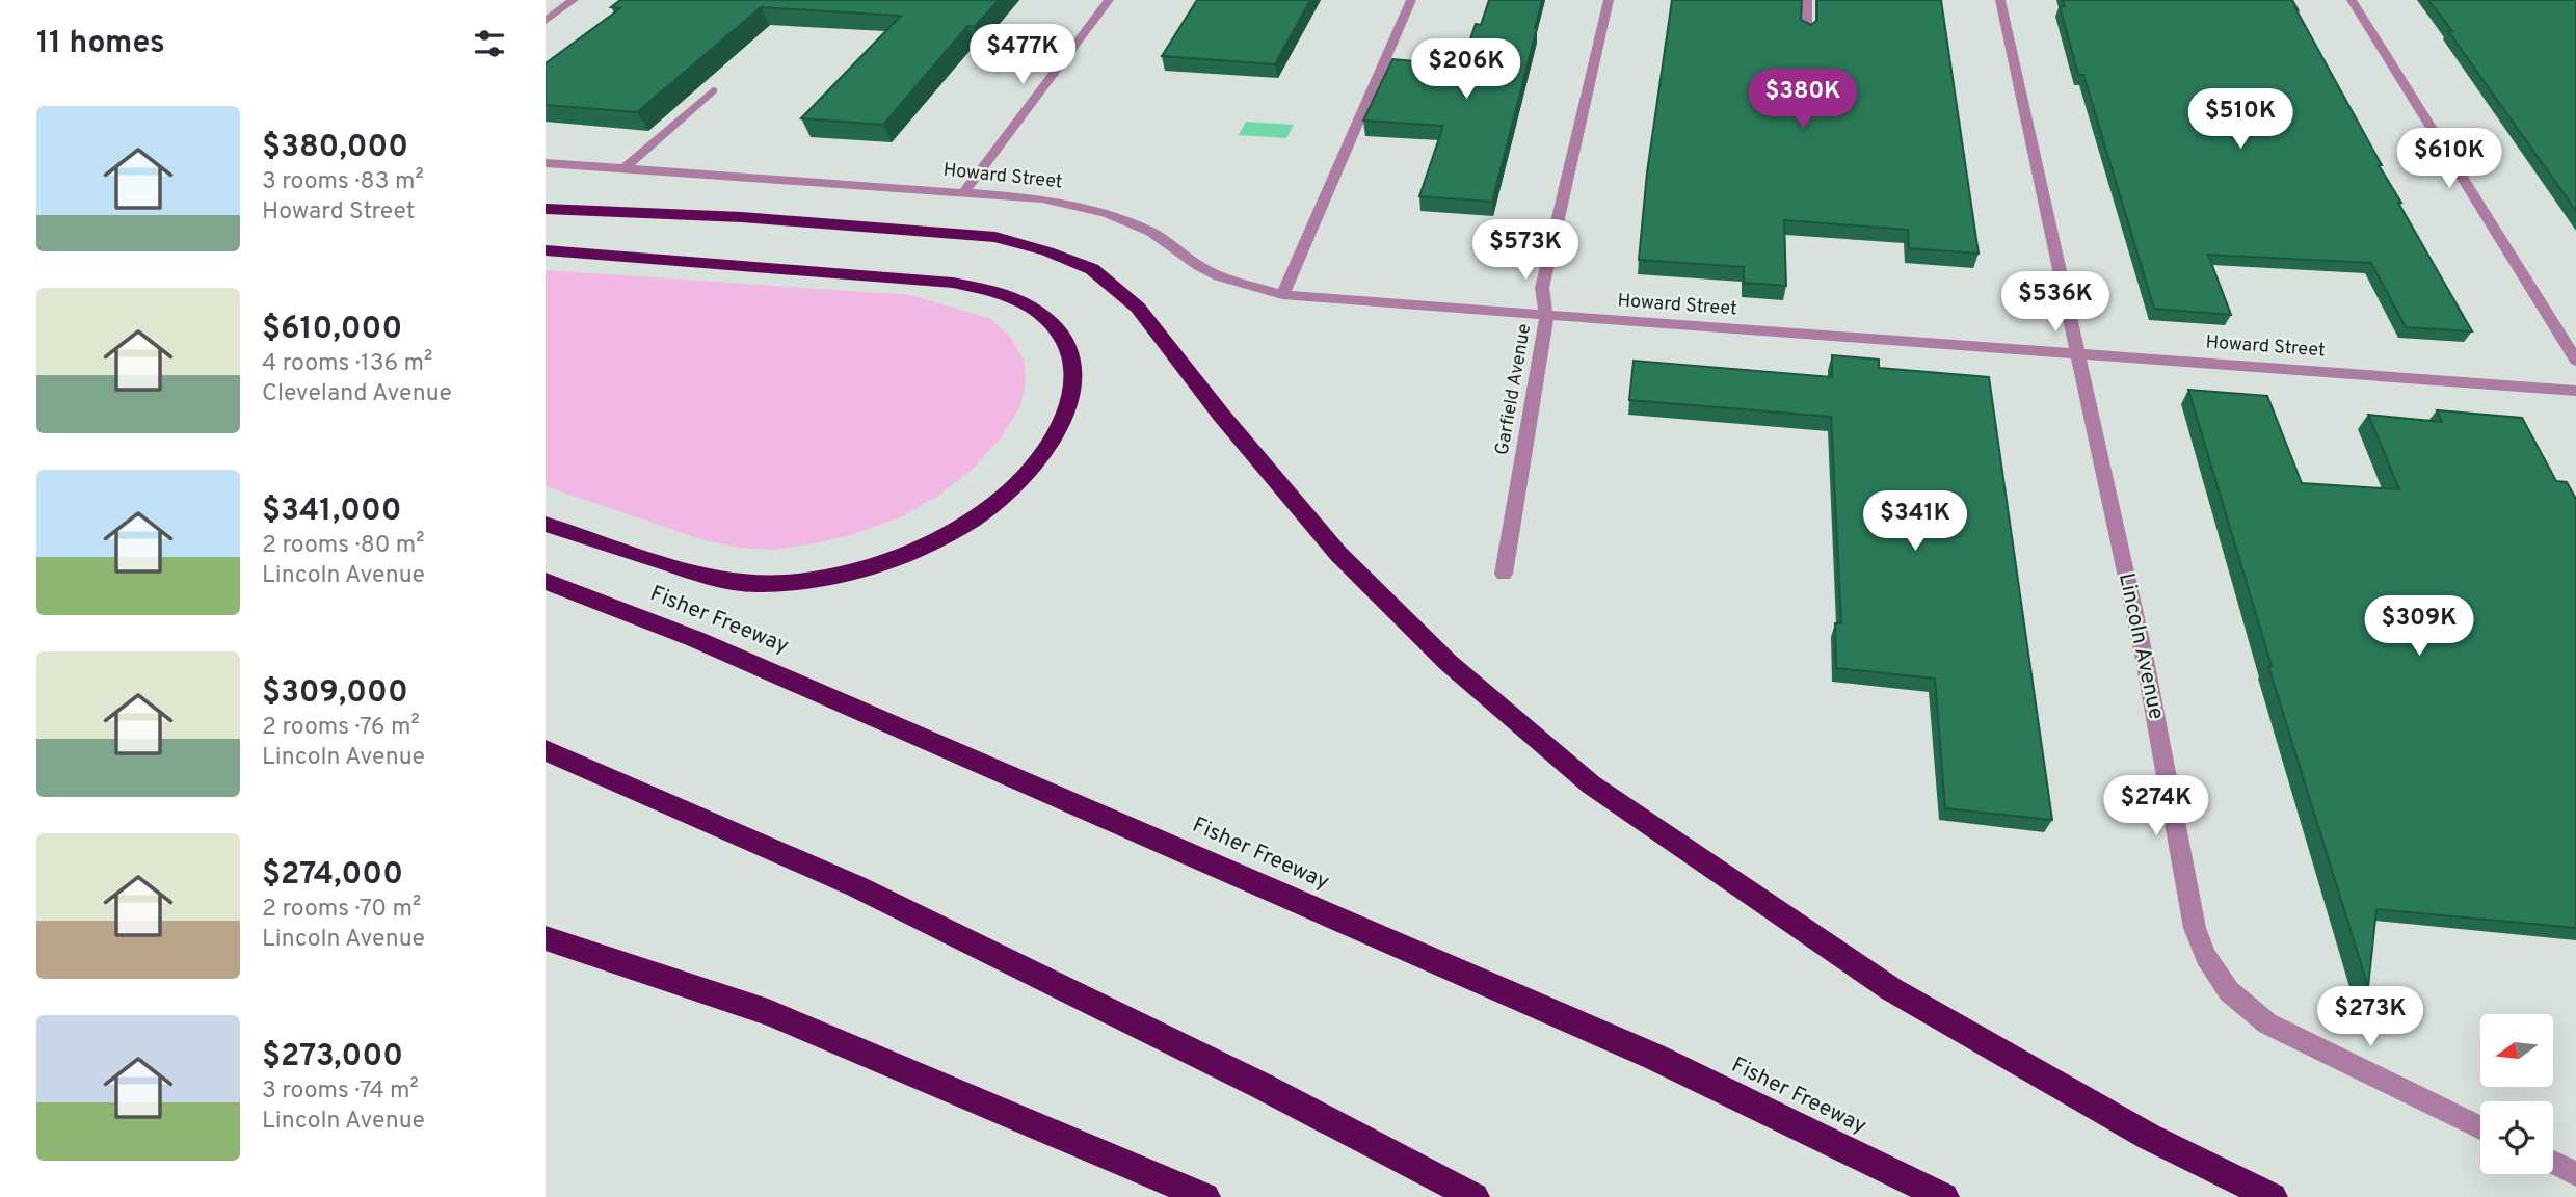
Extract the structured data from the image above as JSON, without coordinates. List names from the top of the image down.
{
  "streets": {
    "highway": ["Fisher Freeway"],
    "street": ["Howard Street", "Garfield Avenue", "Lincoln Avenue"]
  },
  "crossings": [
    ["Howard Street", "Garfield Avenue"],
    ["Howard Street", "Lincoln Avenue"]
  ],
  "north": "left",
  "page": {
    "heading": "11 homes",
    "price": [
      "$477K",
      "$206K",
      "$380K",
      "$510K",
      "$610K",
      "$573K",
      "$536K",
      "$341K",
      "$309K",
      "$274K",
      "$273K"
    ],
    "list": [
      {
        "name": "$380,000",
        "note": "3 rooms · 83 m² · Howard Street"
      },
      {
        "name": "$610,000",
        "note": "4 rooms · 136 m² · Cleveland Avenue"
      },
      {
        "name": "$341,000",
        "note": "2 rooms · 80 m² · Lincoln Avenue"
      },
      {
        "name": "$309,000",
        "note": "2 rooms · 76 m² · Lincoln Avenue"
      },
      {
        "name": "$274,000",
        "note": "2 rooms · 70 m² · Lincoln Avenue"
      },
      {
        "name": "$273,000",
        "note": "3 rooms · 74 m² · Lincoln Avenue"
      }
    ]
  }
}
